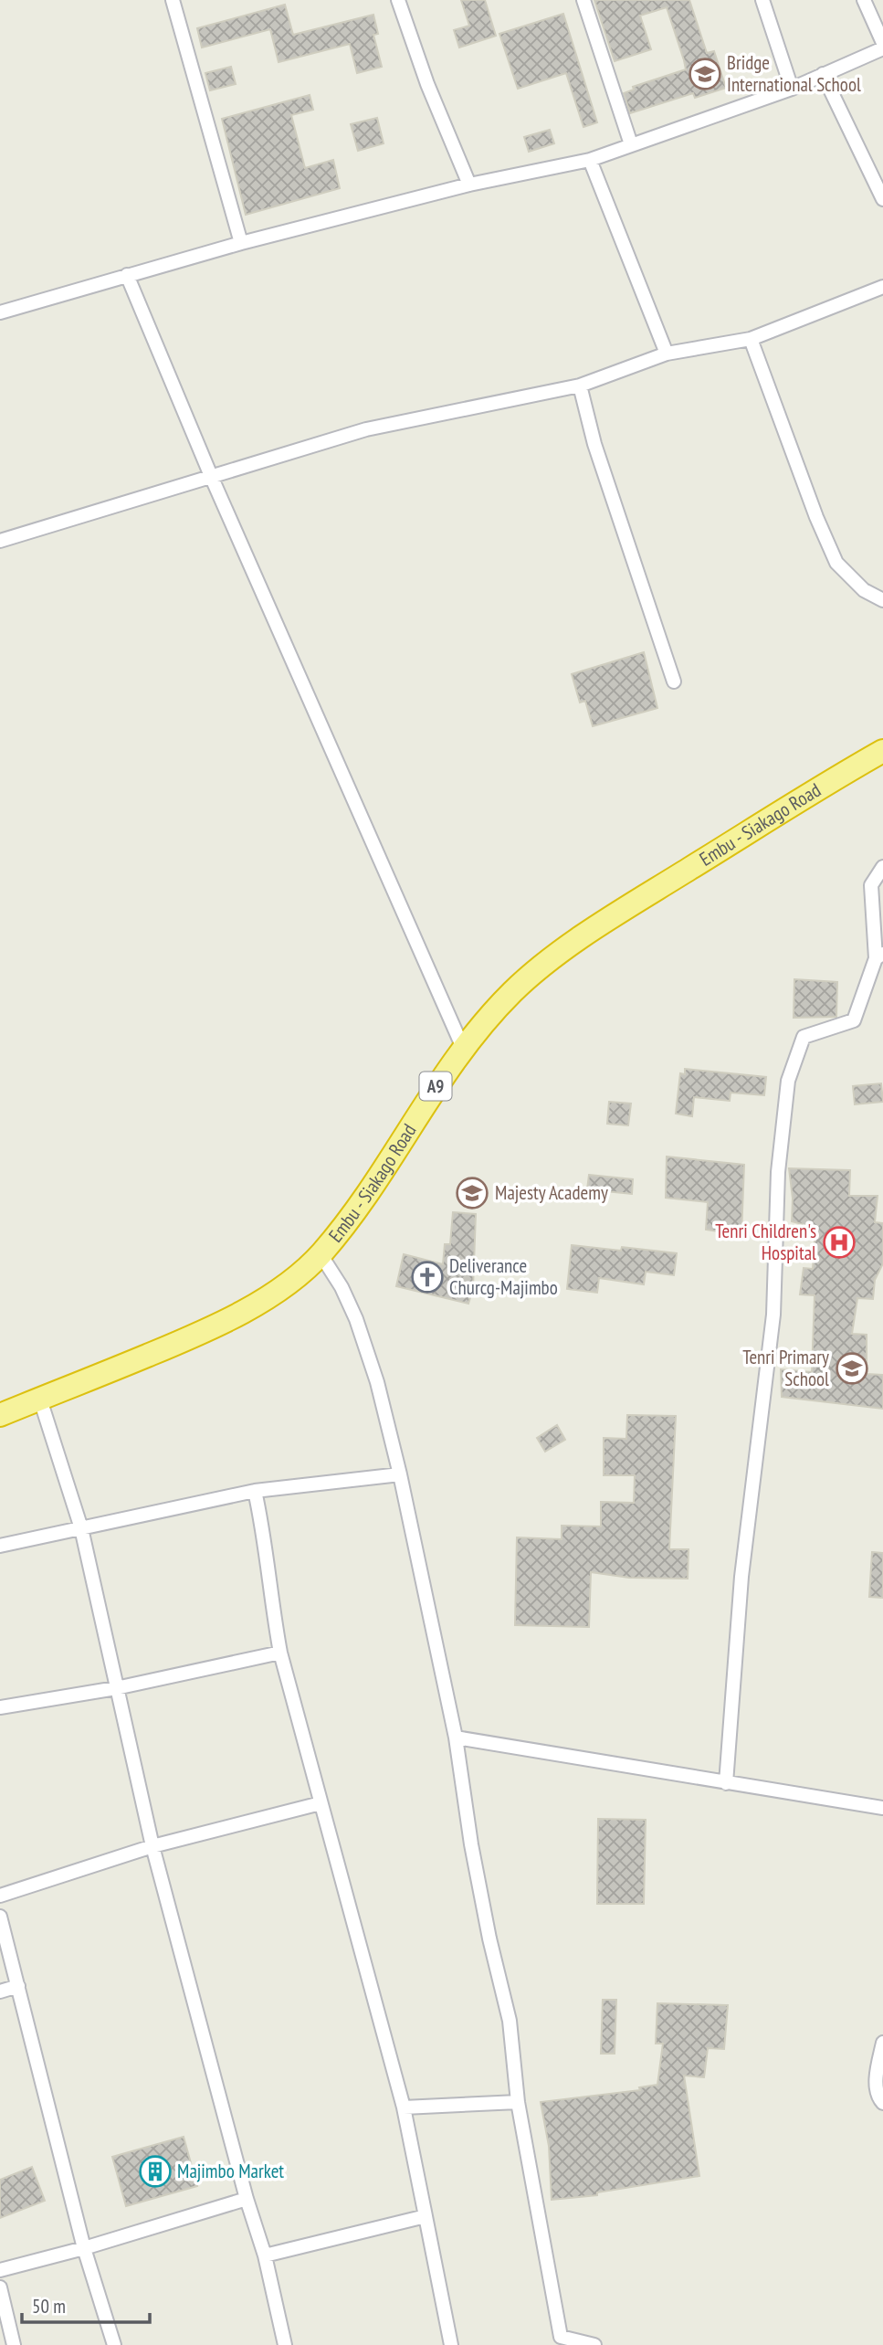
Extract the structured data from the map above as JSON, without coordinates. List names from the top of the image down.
{
  "streets": {
    "highway": ["Embu - Siakago Road", "A9"]
  },
  "places": {
    "school or university": ["Bridge International School", "Majesty Academy", "Tenri Primary School"],
    "hospital": ["Tenri Children's Hospital"],
    "church": ["Deliverance Churcg-Majimbo"],
    "building": ["Majimbo Market"]
  },
  "scale_bar": "50 m"
}
